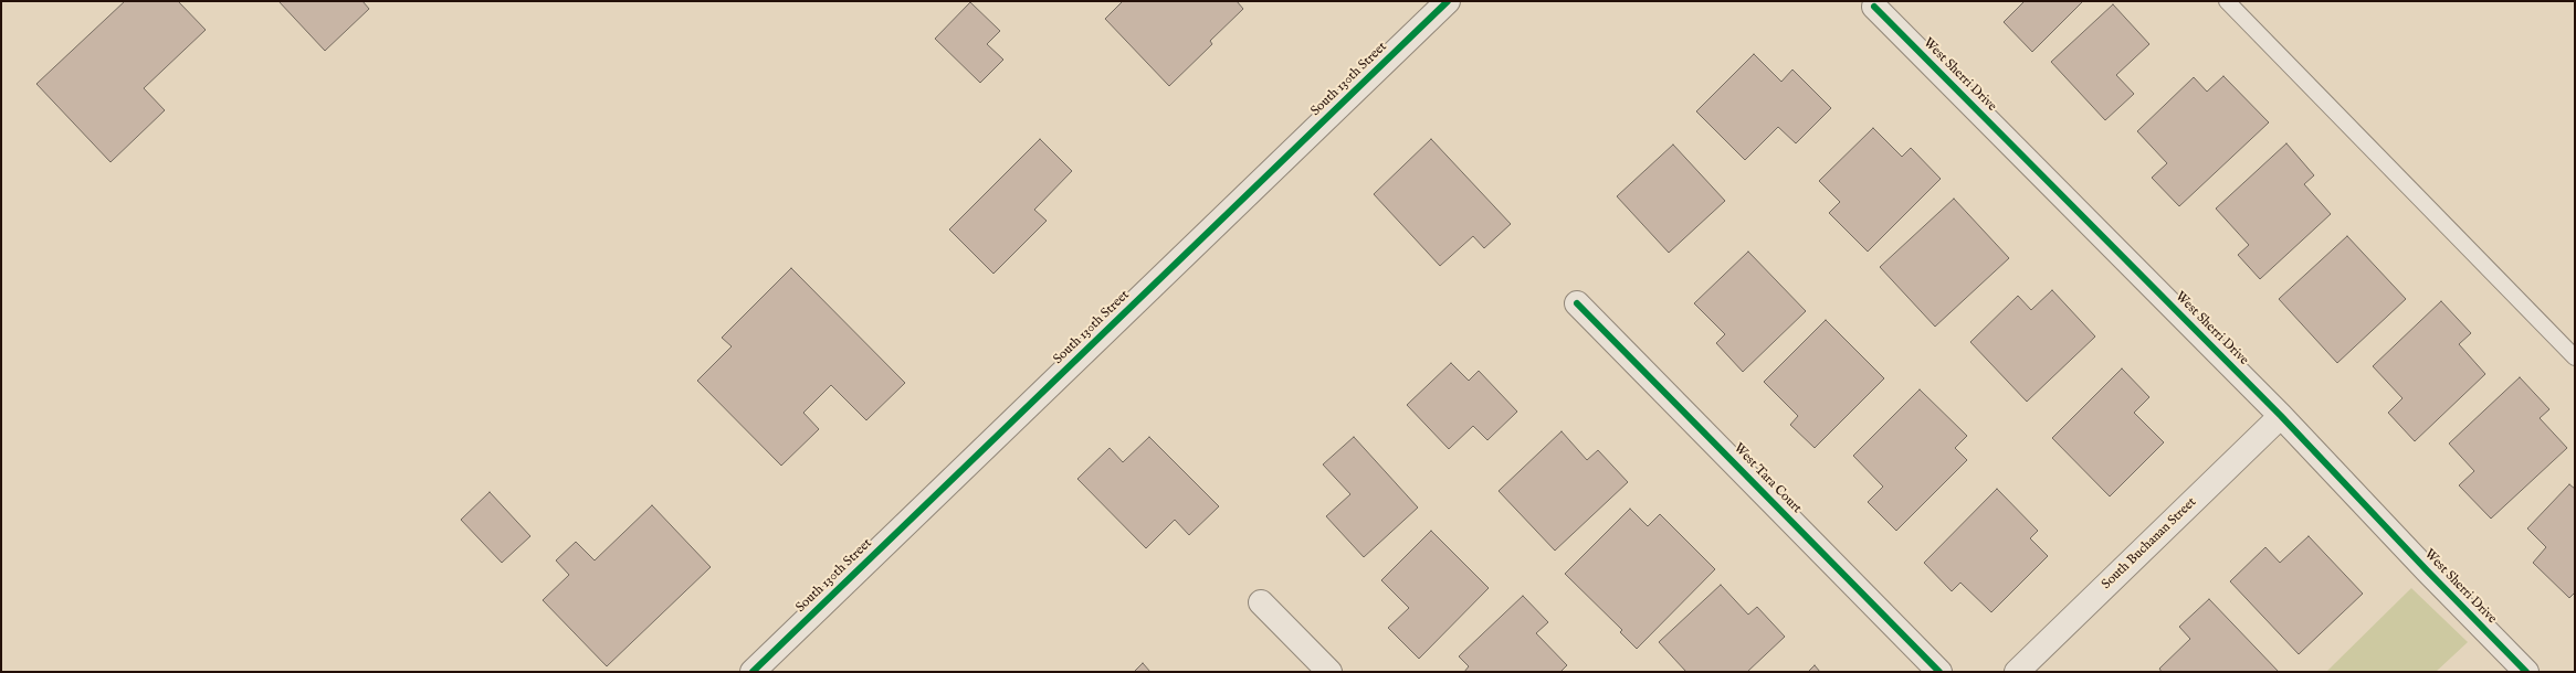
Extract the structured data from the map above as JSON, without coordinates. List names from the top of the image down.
{
  "streets": {
    "street": [
      "West Sherri Drive",
      "South 130th Street",
      "West Tara Court",
      "South Buchanan Street"
    ]
  },
  "crossings": [
    ["West Sherri Drive", "South Buchanan Street"]
  ]
}
